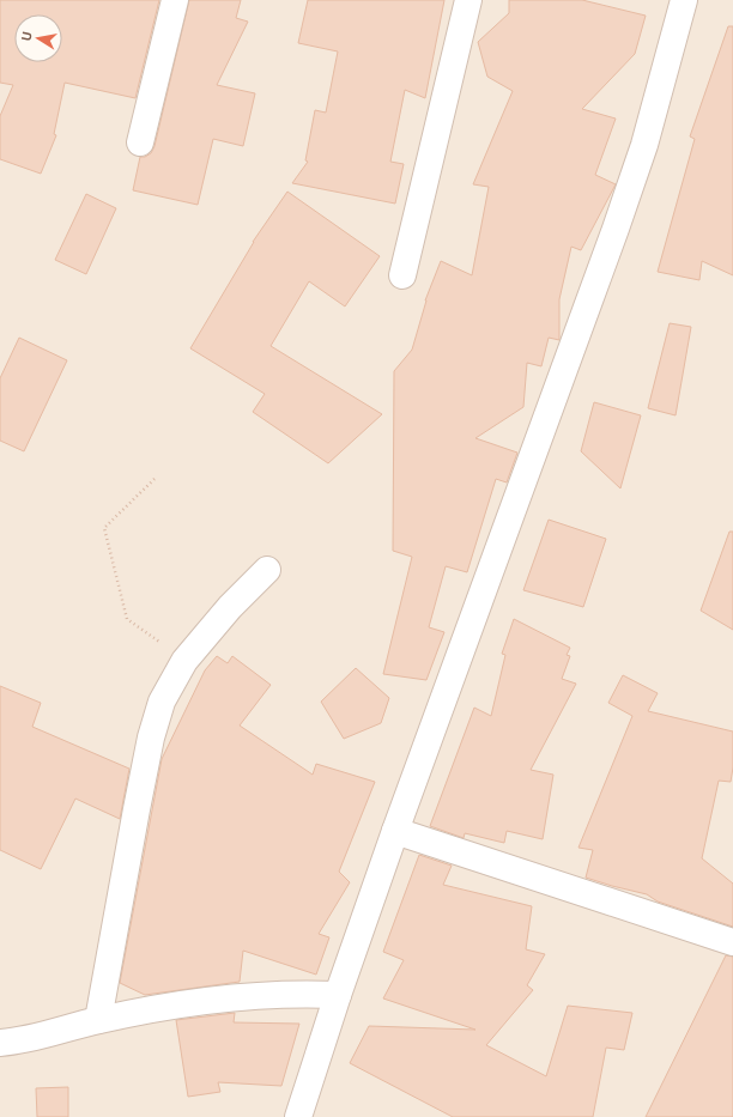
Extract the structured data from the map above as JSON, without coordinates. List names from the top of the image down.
{
  "north": "left"
}
